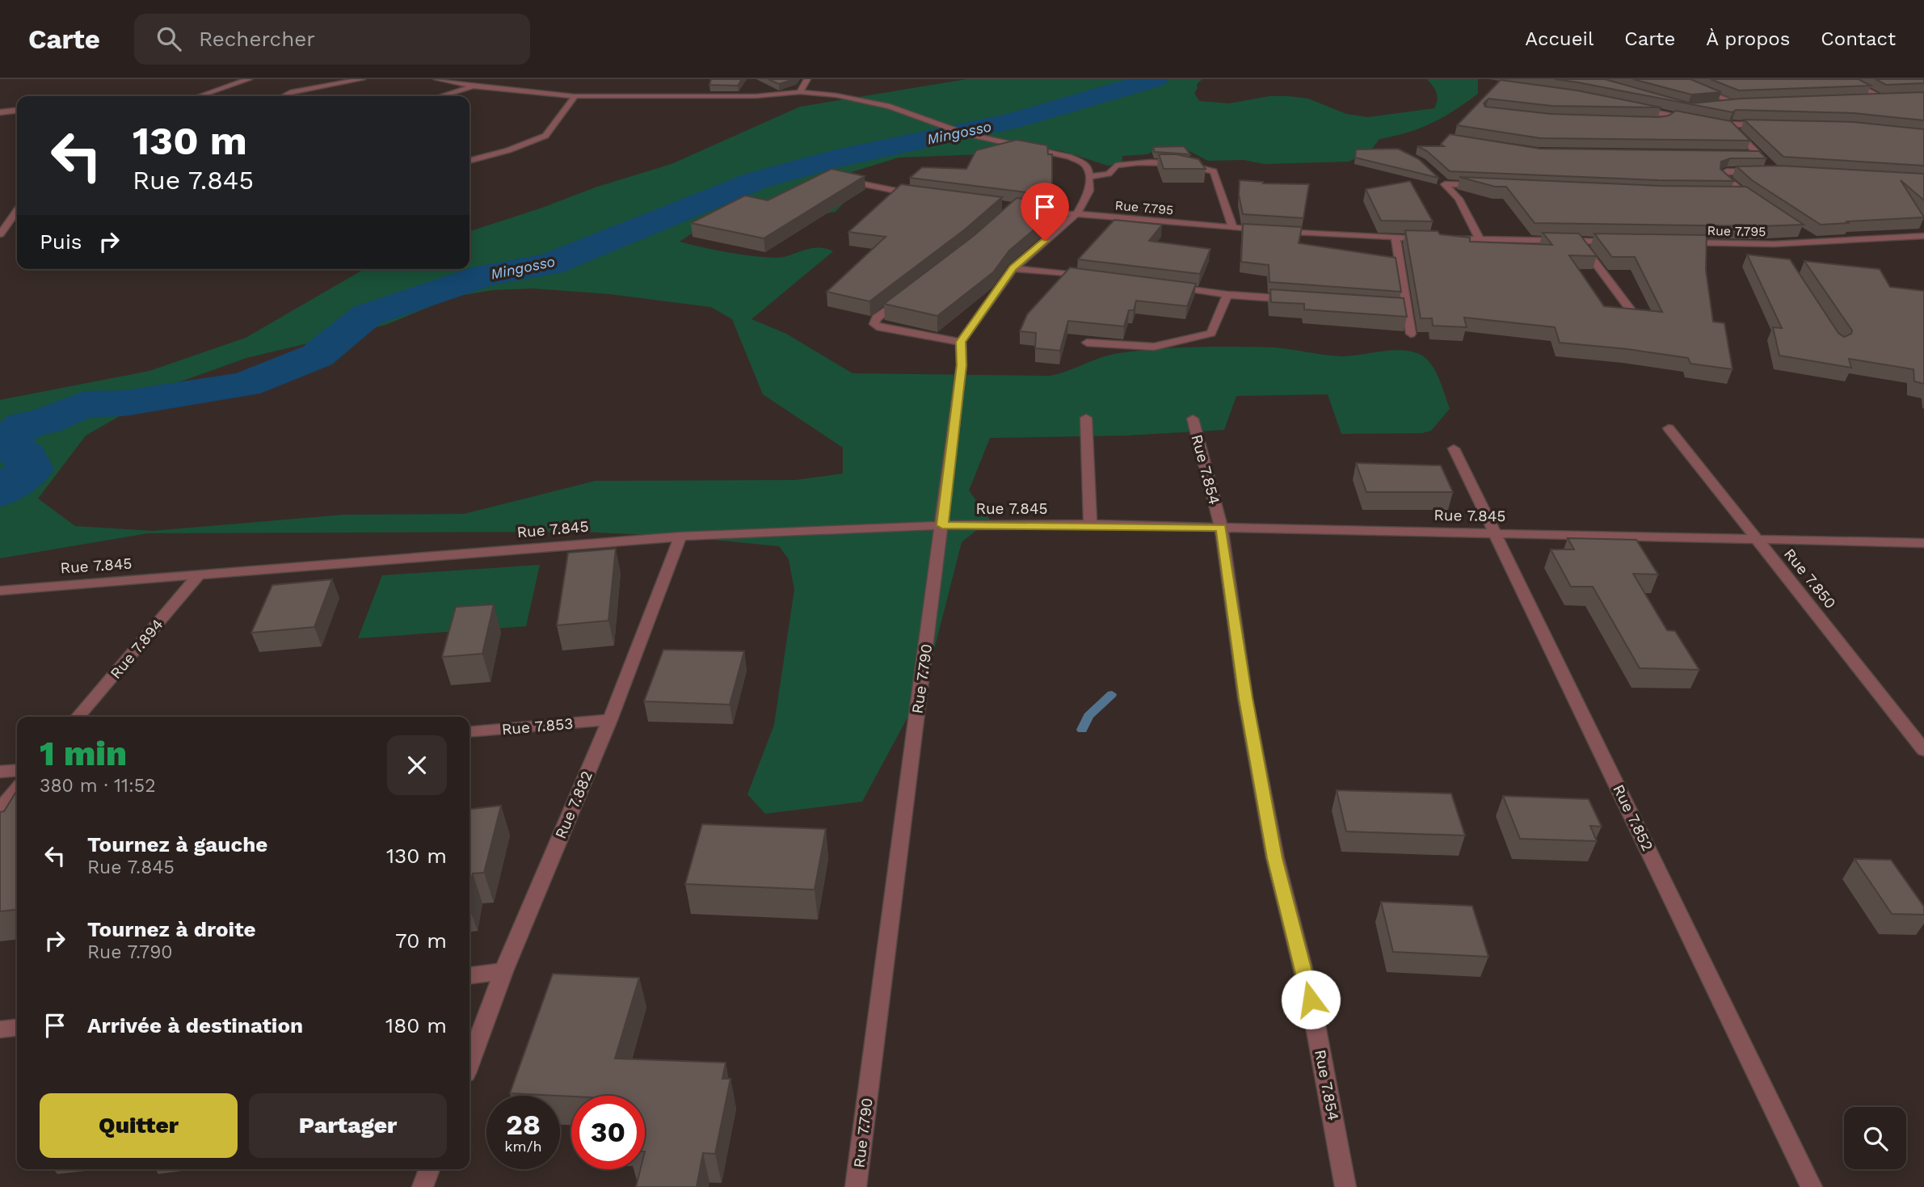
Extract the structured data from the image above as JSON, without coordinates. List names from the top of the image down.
{
  "streets": {
    "street": [
      "Rue 7.795",
      "Rue 7.854",
      "Rue 7.845",
      "Rue 7.850",
      "Rue 7.894",
      "Rue 7.790",
      "Rue 7.853",
      "Rue 7.882",
      "Rue 7.852"
    ]
  },
  "crossings": [
    ["Rue 7.854", "Rue 7.845"],
    ["Rue 7.845", "Rue 7.850"],
    ["Rue 7.845", "Rue 7.894"],
    ["Rue 7.845", "Rue 7.790"],
    ["Rue 7.845", "Rue 7.882"],
    ["Rue 7.845", "Rue 7.852"],
    ["Rue 7.853", "Rue 7.882"]
  ],
  "water": ["Mingosso"],
  "page": {
    "header": "Carte",
    "search": "Rechercher",
    "nav": [
      "Accueil",
      "Carte",
      "À propos",
      "Contact"
    ],
    "turn": ["130 m", "Rue 7.845"],
    "then": "Puis",
    "heading": ["1 min", "380 m · 11:52"],
    "list": [
      {
        "name": "Tournez à gauche",
        "note": "Rue 7.845",
        "value": "130 m"
      },
      {
        "name": "Tournez à droite",
        "note": "Rue 7.790",
        "value": "70 m"
      },
      {
        "name": "Arrivée à destination",
        "value": "180 m"
      }
    ],
    "buttons": ["Quitter", "Partager"],
    "speed": "28 km/h",
    "limit": "30"
  }
}
